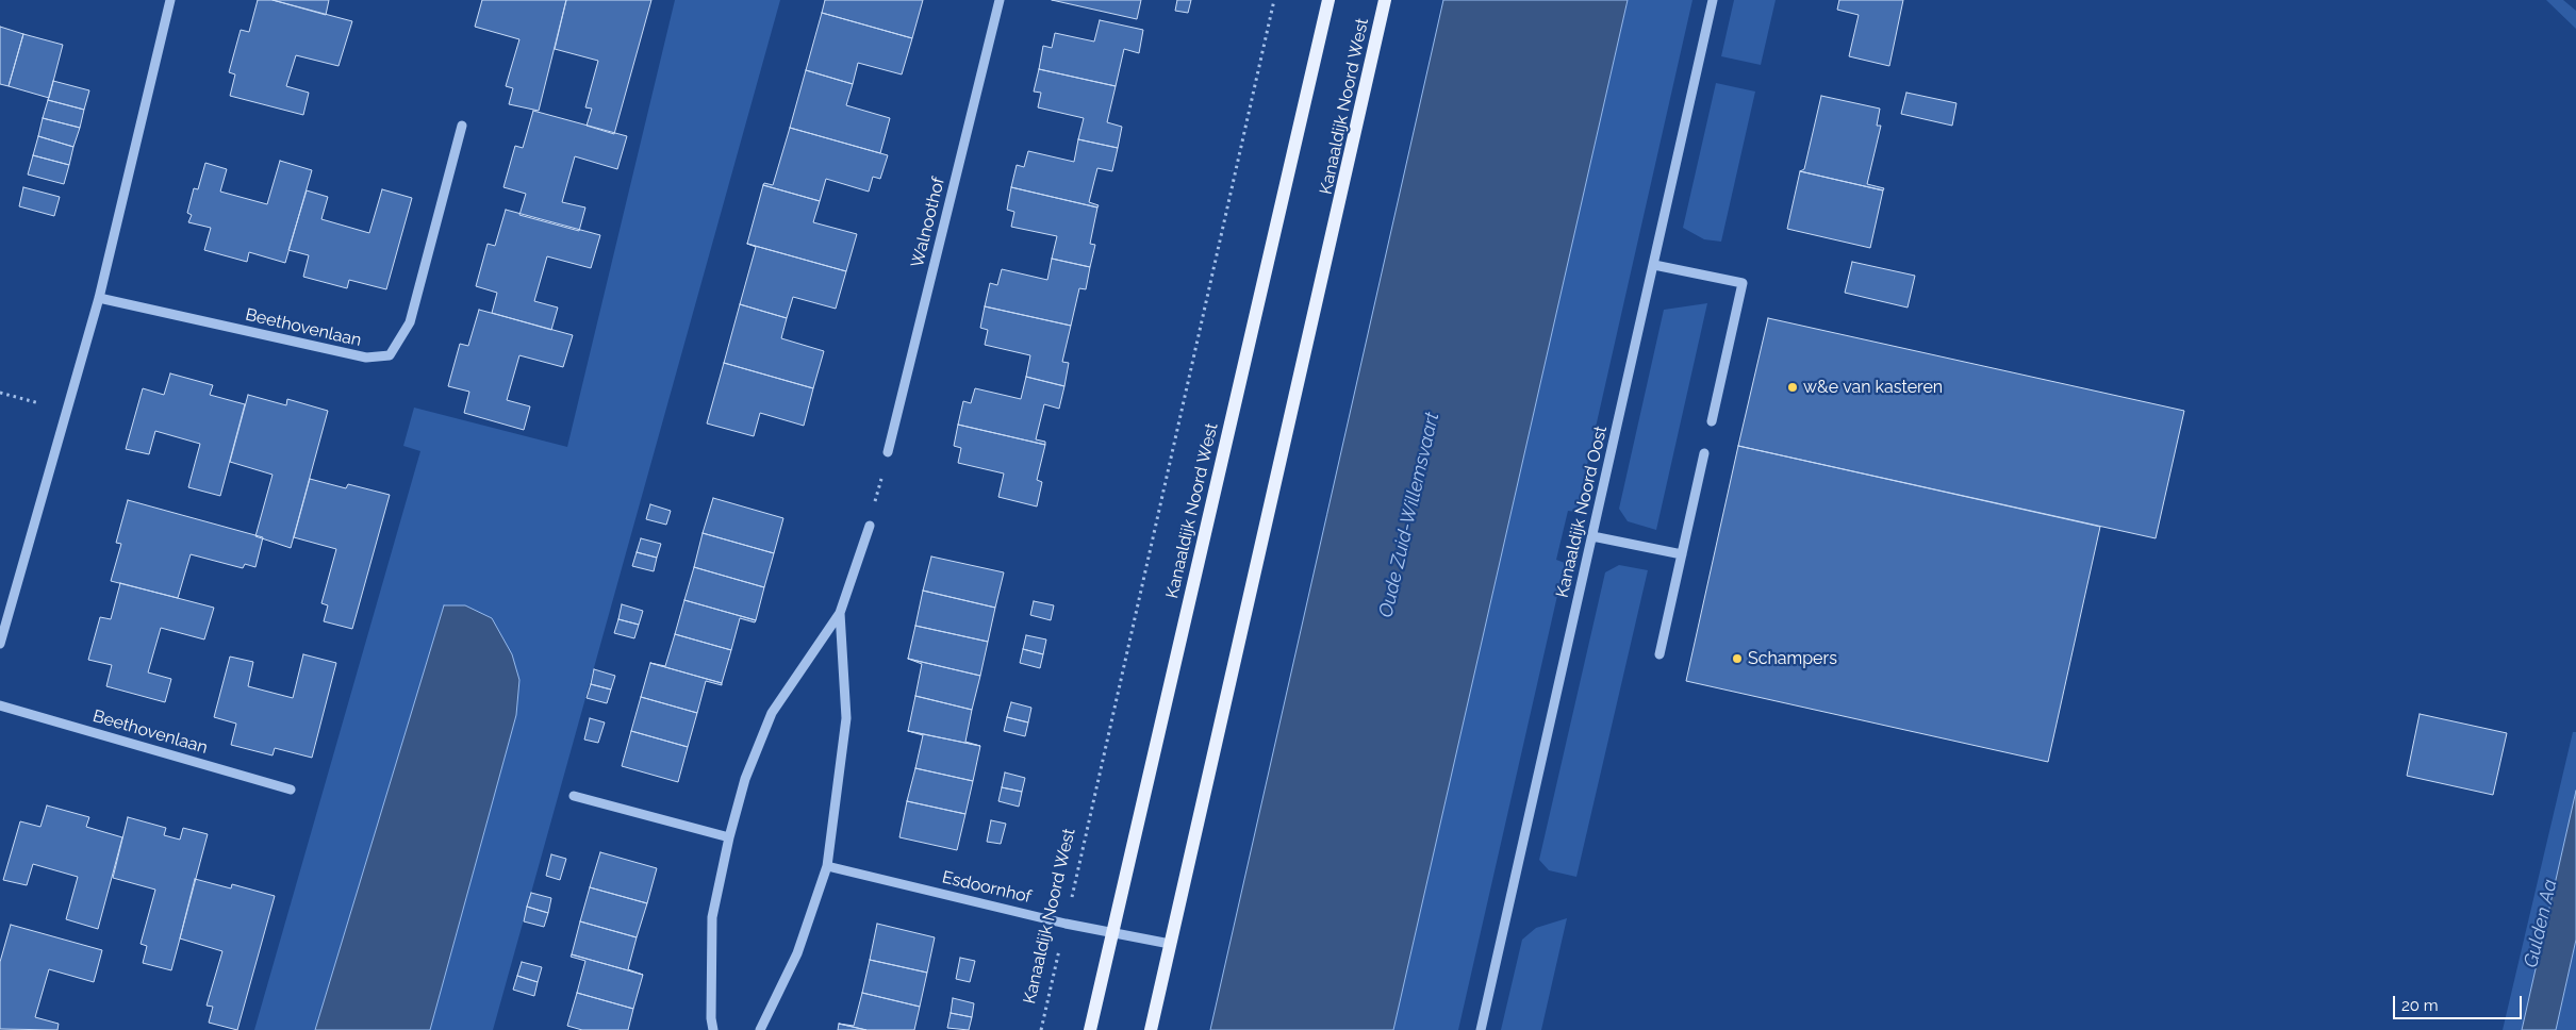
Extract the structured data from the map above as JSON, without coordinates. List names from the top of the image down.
{
  "streets": {
    "main road": ["Kanaaldijk Noord West"],
    "street": [
      "Walnoothof",
      "Beethovenlaan",
      "Kanaaldijk Noord Oost",
      "Esdoornhof"
    ]
  },
  "crossings": [
    ["Kanaaldijk Noord West", "Esdoornhof"]
  ],
  "water": ["Oude Zuid-Willemsvaart", "Gulden Aa"],
  "places": ["w&e van kasteren", "Schampers"],
  "scale_bar": "20 m"
}
